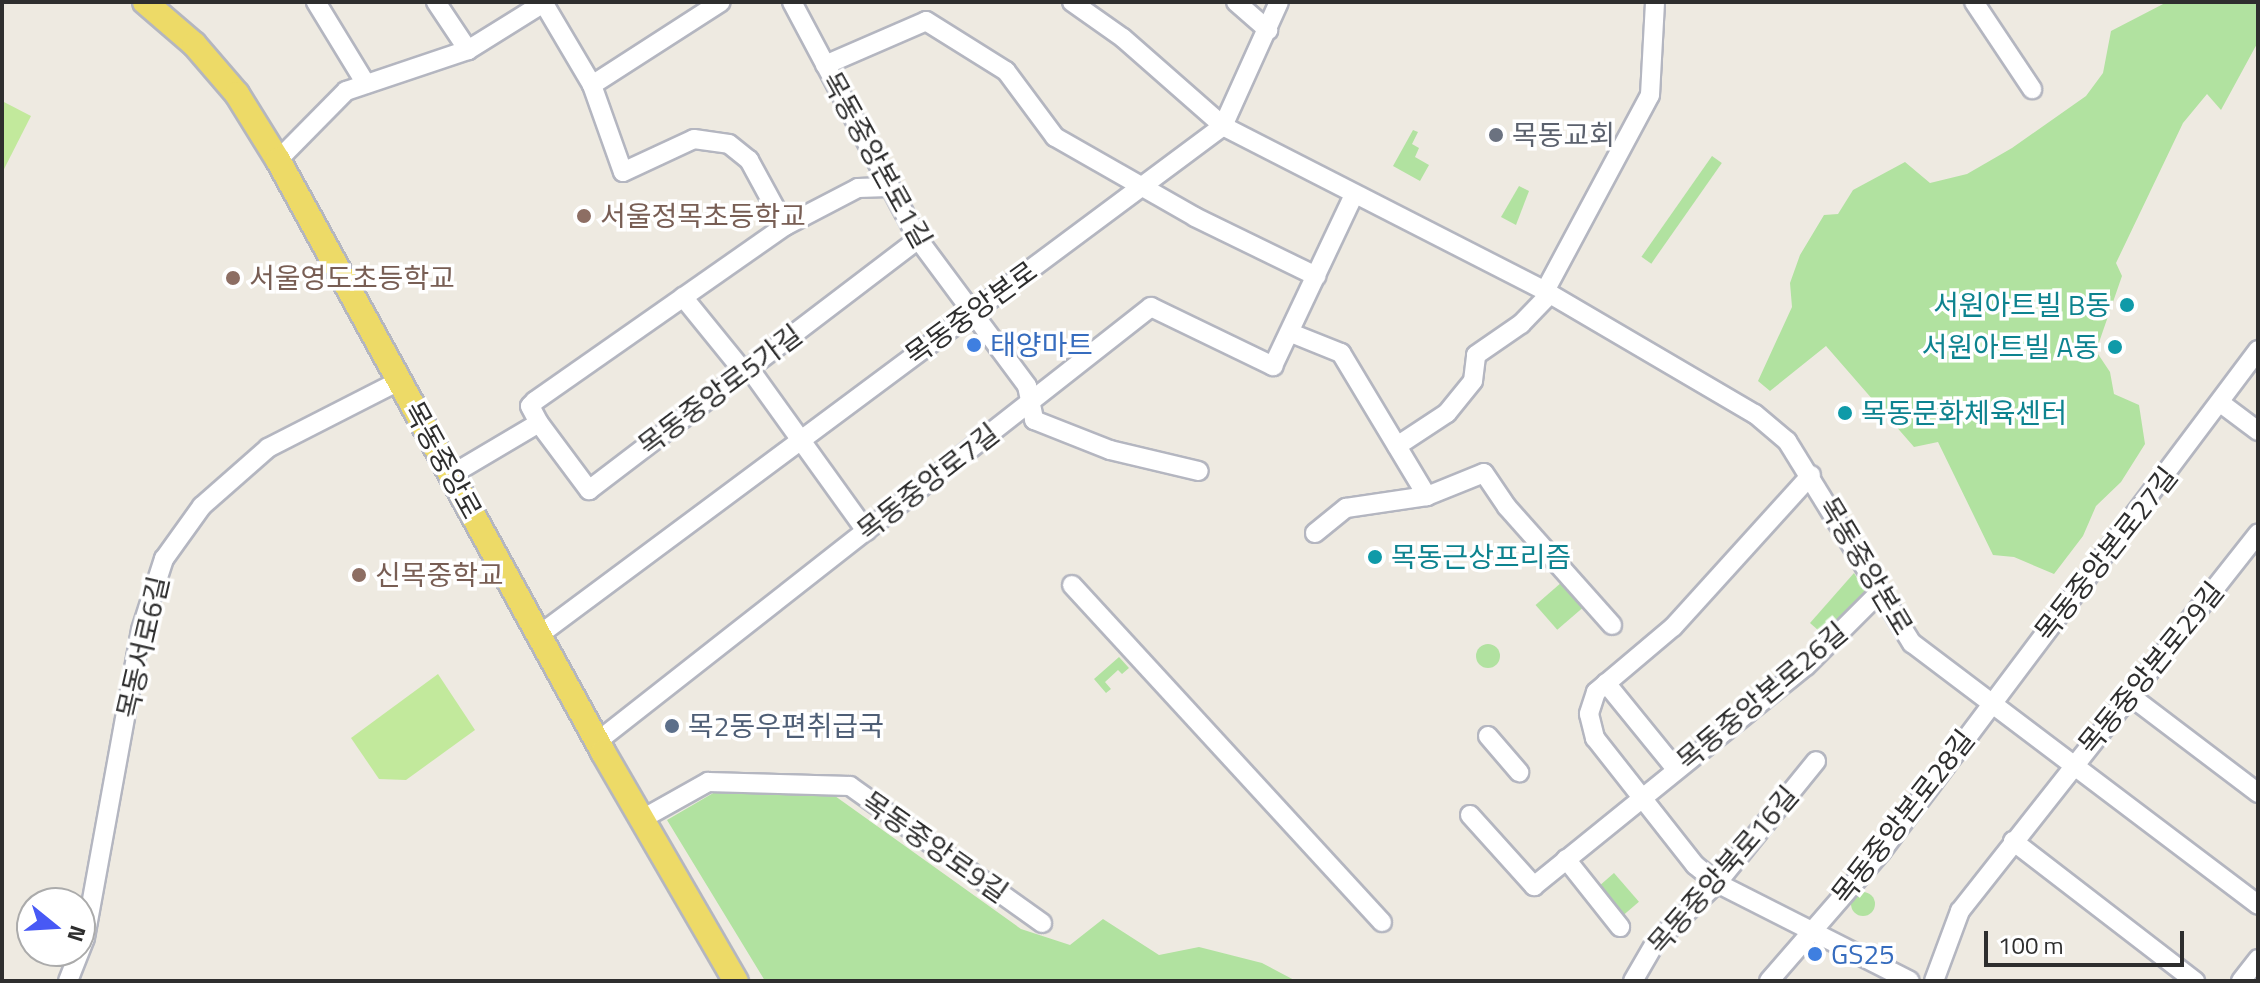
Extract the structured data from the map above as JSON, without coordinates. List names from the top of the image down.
{
  "streets": {
    "main road": ["목동중앙로"],
    "street": [
      "목동중앙본로1길",
      "목동중앙본로",
      "목동중앙로5가길",
      "목동중앙로7길",
      "목동중앙본로27길",
      "목동서로6길",
      "목동중앙본로29길",
      "목동중앙본로26길",
      "목동중앙본로28길",
      "목동중앙로9길",
      "목동중앙북로16길"
    ]
  },
  "crossings": [
    ["목동중앙본로1길", "목동중앙본로"],
    ["목동중앙본로1길", "목동중앙로5가길"],
    ["목동중앙본로1길", "목동중앙로7길"],
    ["목동중앙본로", "목동중앙로"],
    ["목동중앙본로", "목동중앙본로27길"],
    ["목동중앙본로", "목동중앙본로29길"],
    ["목동중앙본로", "목동중앙본로26길"],
    ["목동중앙본로", "목동중앙본로28길"],
    ["목동중앙로", "목동중앙로7길"],
    ["목동중앙로", "목동서로6길"],
    ["목동중앙로", "목동중앙로9길"],
    ["목동중앙본로27길", "목동중앙본로28길"],
    ["목동중앙본로28길", "목동중앙북로16길"]
  ],
  "places": [
    "목동교회",
    "서울정목초등학교",
    "서울영도초등학교",
    "서원아트빌 B동",
    "태양마트",
    "서원아트빌 A동",
    "목동문화체육센터",
    "목동근상프리즘",
    "신목중학교",
    "목2동우편취급국",
    "GS25"
  ],
  "scale_bar": "100 m",
  "north": "right"
}
